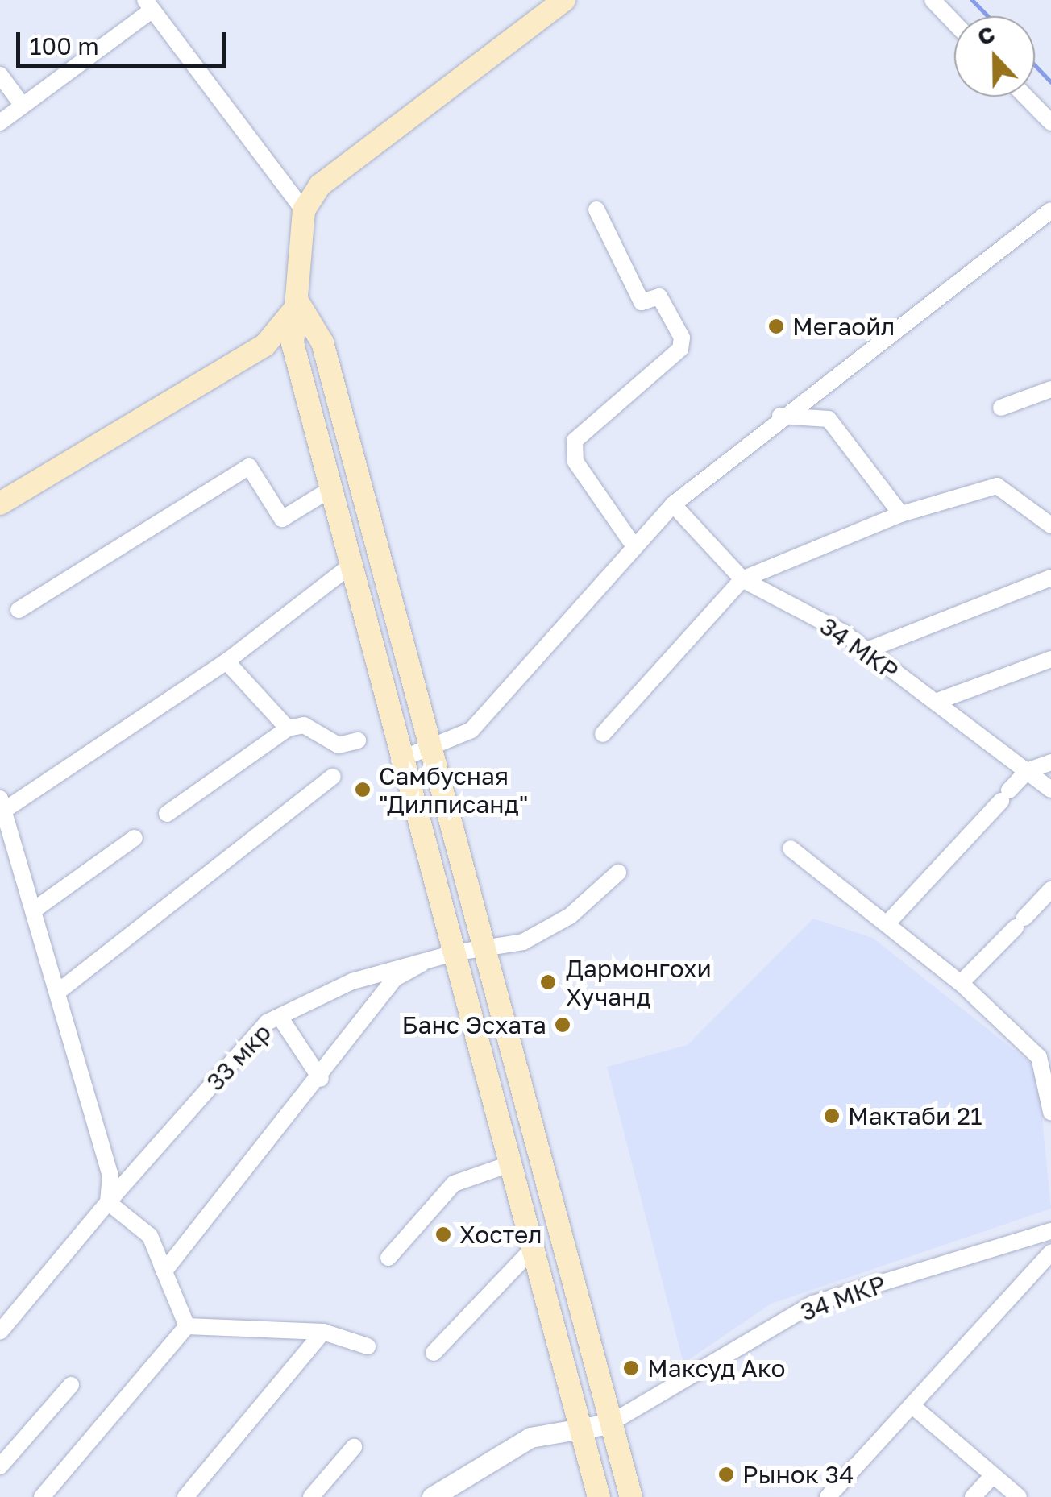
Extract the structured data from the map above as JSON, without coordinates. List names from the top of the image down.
{
  "streets": {
    "street": ["34 МКР", "33 мкр"]
  },
  "places": [
    "Мегаойл",
    "Самбусная \"Дилписанд\"",
    "Дармонгохи Хучанд",
    "Банс Эсхата",
    "Мактаби 21",
    "Хостел",
    "Максуд Ако",
    "Рынок 34"
  ],
  "scale_bar": "100 m",
  "north": "top"
}
